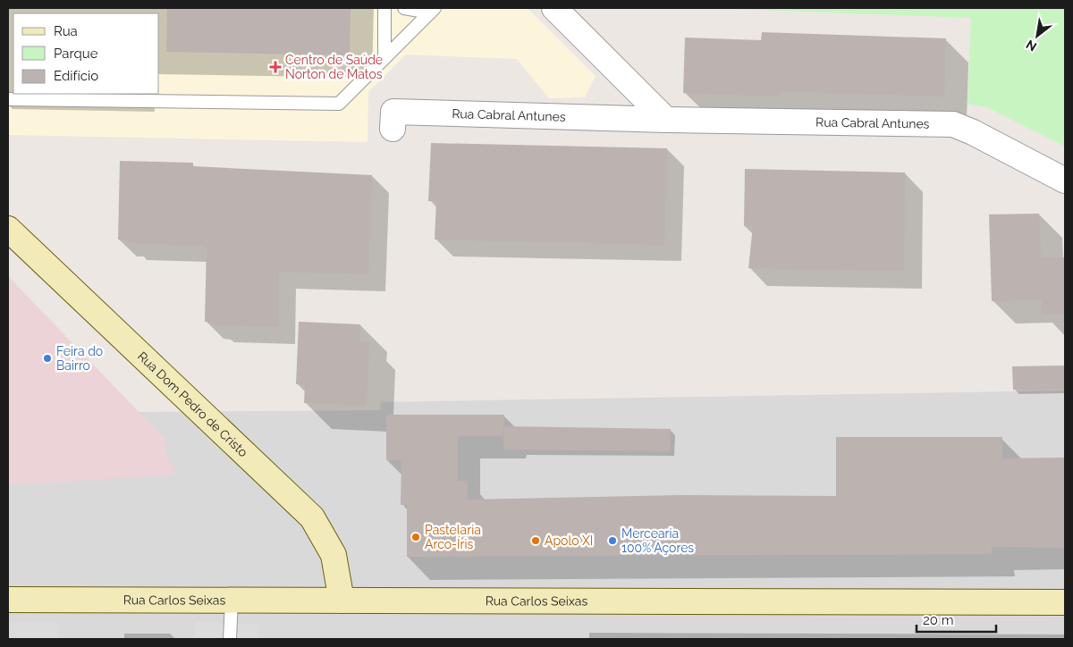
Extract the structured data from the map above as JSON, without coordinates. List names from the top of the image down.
{
  "streets": {
    "street": ["Rua Cabral Antunes", "Rua Dom Pedro de Cristo", "Rua Carlos Seixas"]
  },
  "crossings": [
    ["Rua Dom Pedro de Cristo", "Rua Carlos Seixas"]
  ],
  "places": {
    "health": ["Centro de Saúde Norton de Matos"],
    "other": [
      "Feira do Bairro",
      "Pastelaria Arco-Íris",
      "Apolo XI",
      "Mercearia 100% Açores"
    ]
  },
  "legend": ["Rua", "Parque", "Edifício"],
  "scale_bar": "20 m",
  "north": "bottom left"
}
